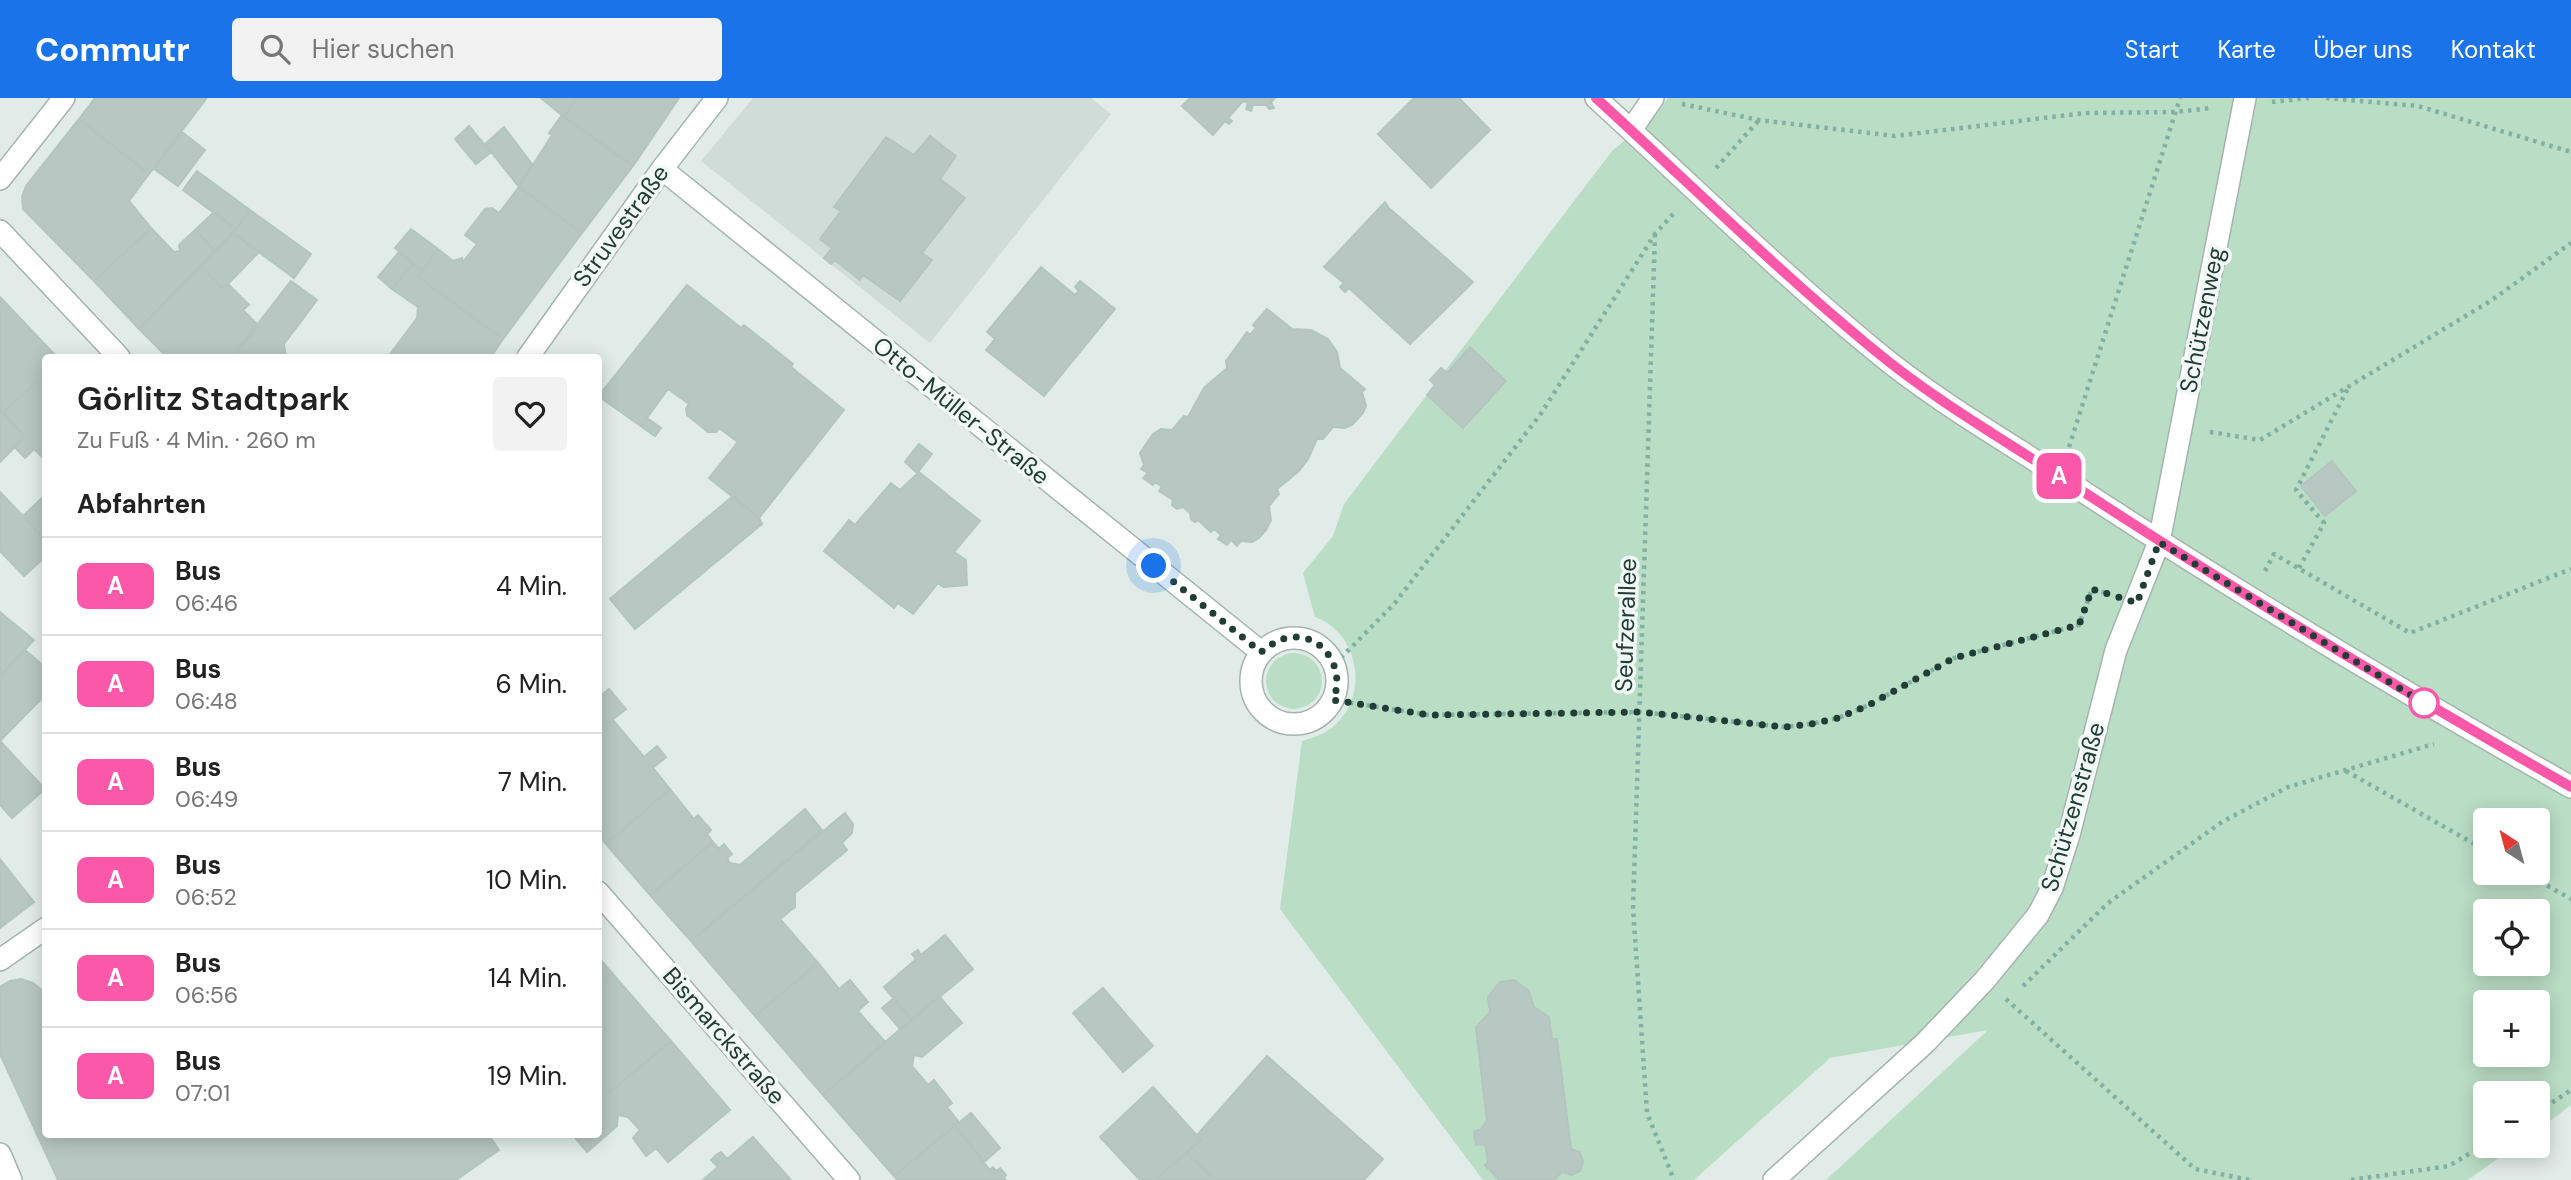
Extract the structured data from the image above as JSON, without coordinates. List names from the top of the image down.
{
  "streets": {
    "street": [
      "Struvestraße",
      "Schützenweg",
      "Otto-Müller-Straße",
      "Schützenstraße",
      "Bismarckstraße"
    ],
    "path": ["Seufzerallee"]
  },
  "crossings": [
    ["Struvestraße", "Otto-Müller-Straße"],
    ["Schützenweg", "Schützenstraße"]
  ],
  "lines": ["bus line A"],
  "north": "top left",
  "page": {
    "header": "Commutr",
    "search": "Hier suchen",
    "nav": [
      "Start",
      "Karte",
      "Über uns",
      "Kontakt"
    ],
    "on_map": "A",
    "heading": [
      ["Görlitz Stadtpark", "Zu Fuß · 4 Min. · 260 m"],
      "Abfahrten"
    ],
    "list": [
      {
        "mark": "A",
        "name": "Bus",
        "note": "06:46",
        "value": "4 Min."
      },
      {
        "mark": "A",
        "name": "Bus",
        "note": "06:48",
        "value": "6 Min."
      },
      {
        "mark": "A",
        "name": "Bus",
        "note": "06:49",
        "value": "7 Min."
      },
      {
        "mark": "A",
        "name": "Bus",
        "note": "06:52",
        "value": "10 Min."
      },
      {
        "mark": "A",
        "name": "Bus",
        "note": "06:56",
        "value": "14 Min."
      },
      {
        "mark": "A",
        "name": "Bus",
        "note": "07:01",
        "value": "19 Min."
      }
    ],
    "map_buttons": ["+", "−"]
  }
}
